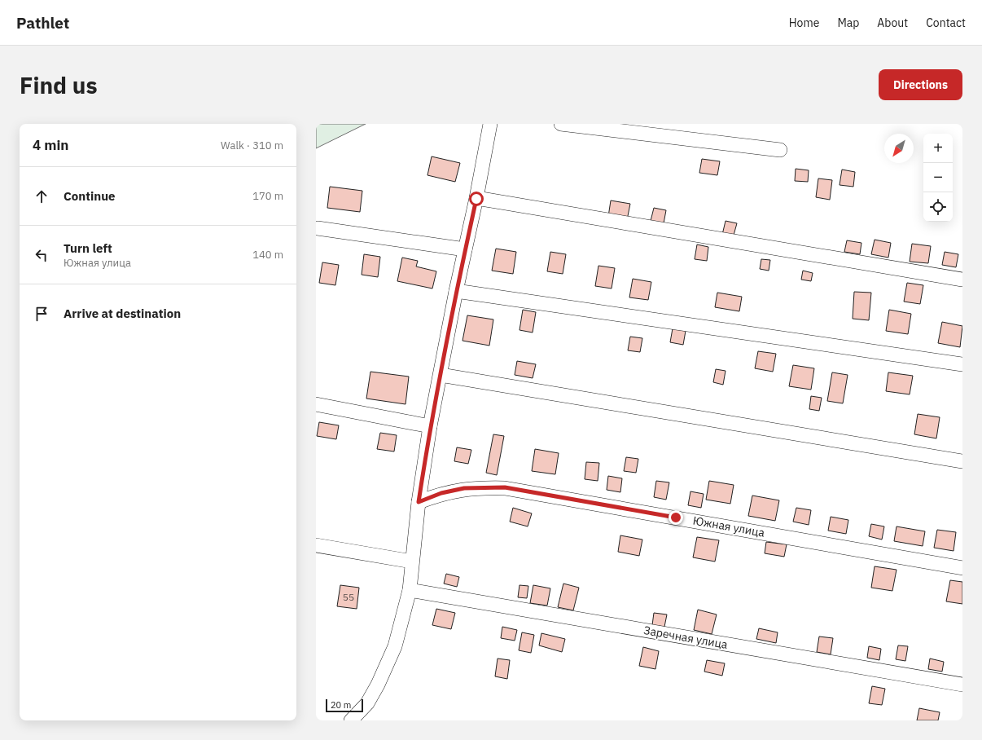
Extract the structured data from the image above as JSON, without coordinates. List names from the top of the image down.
{
  "streets": {
    "street": ["Южная улица", "Заречная улица"]
  },
  "house_numbers": ["55"],
  "scale_bar": "20 m",
  "north": "bottom left",
  "page": {
    "header": "Pathlet",
    "nav": [
      "Home",
      "Map",
      "About",
      "Contact"
    ],
    "buttons": "Directions",
    "title": "Find us",
    "heading": ["4 min", "Walk · 310 m"],
    "map_buttons": ["+", "−"],
    "list": [
      ["Continue", "170 m"],
      ["Turn left", "Южная улица", "140 m"],
      "Arrive at destination"
    ],
    "scale": "20 m"
  }
}
